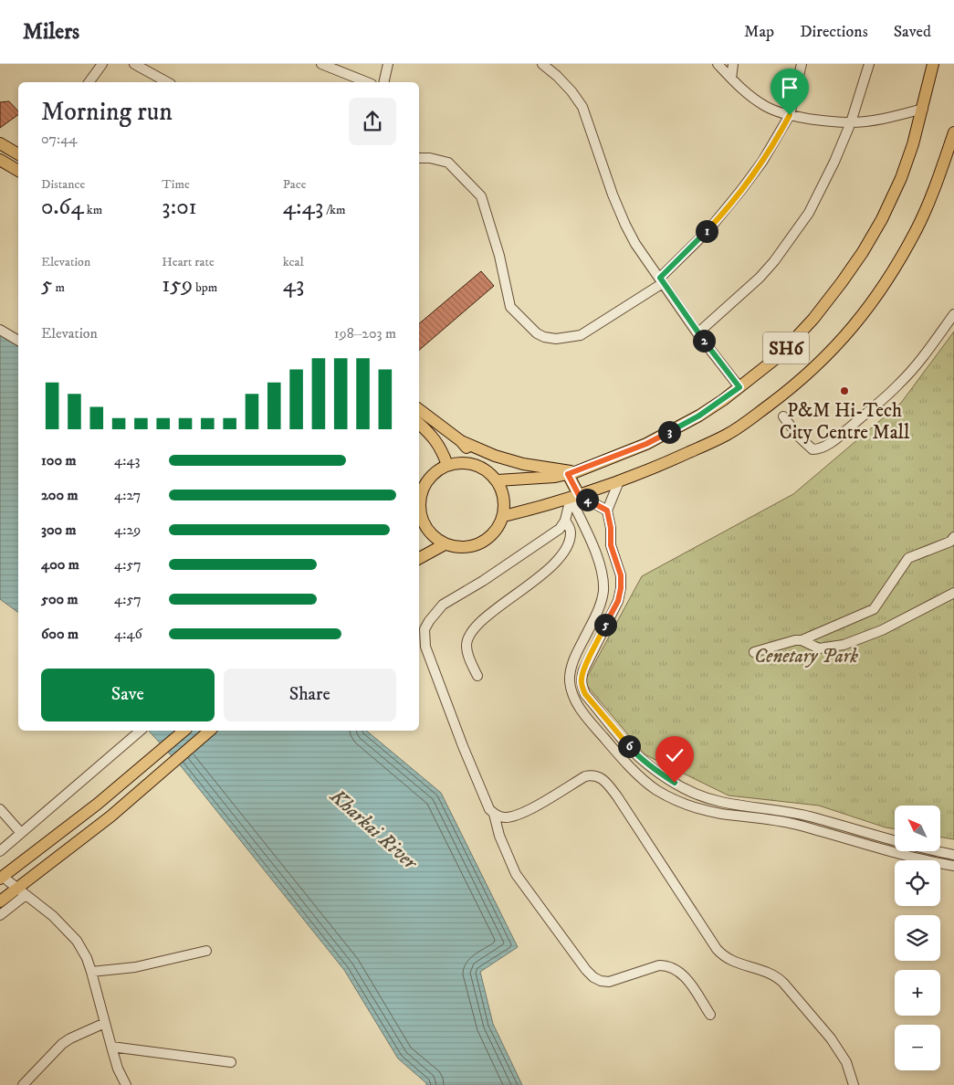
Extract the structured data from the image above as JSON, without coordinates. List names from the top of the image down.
{
  "streets": {
    "main road": ["SH6"]
  },
  "water": ["Kharkai River"],
  "parks": ["Cenetary Park"],
  "places": ["P&M Hi-Tech City Centre Mall"],
  "north": "top left",
  "page": {
    "header": "Milers",
    "nav": ["Map", "Directions", "Saved"],
    "heading": ["Morning run", "07:44"],
    "stats": [
      ["Distance", "0.64 km"],
      ["Time", "3:01"],
      ["Pace", "4:43 /km"],
      ["Elevation", "5 m"],
      ["Heart rate", "159 bpm"],
      ["kcal", "43"]
    ],
    "pins": [
      "1",
      "2",
      "3",
      "4",
      "5",
      "6"
    ],
    "chart": ["Elevation", "198–203 m"],
    "list": [
      {
        "name": "100 m",
        "note": "4:43"
      },
      {
        "name": "200 m",
        "note": "4:27"
      },
      {
        "name": "300 m",
        "note": "4:29"
      },
      {
        "name": "400 m",
        "note": "4:57"
      },
      {
        "name": "500 m",
        "note": "4:57"
      },
      {
        "name": "600 m",
        "note": "4:46"
      }
    ],
    "buttons": ["Save", "Share"],
    "map_buttons": ["+", "−"]
  }
}
